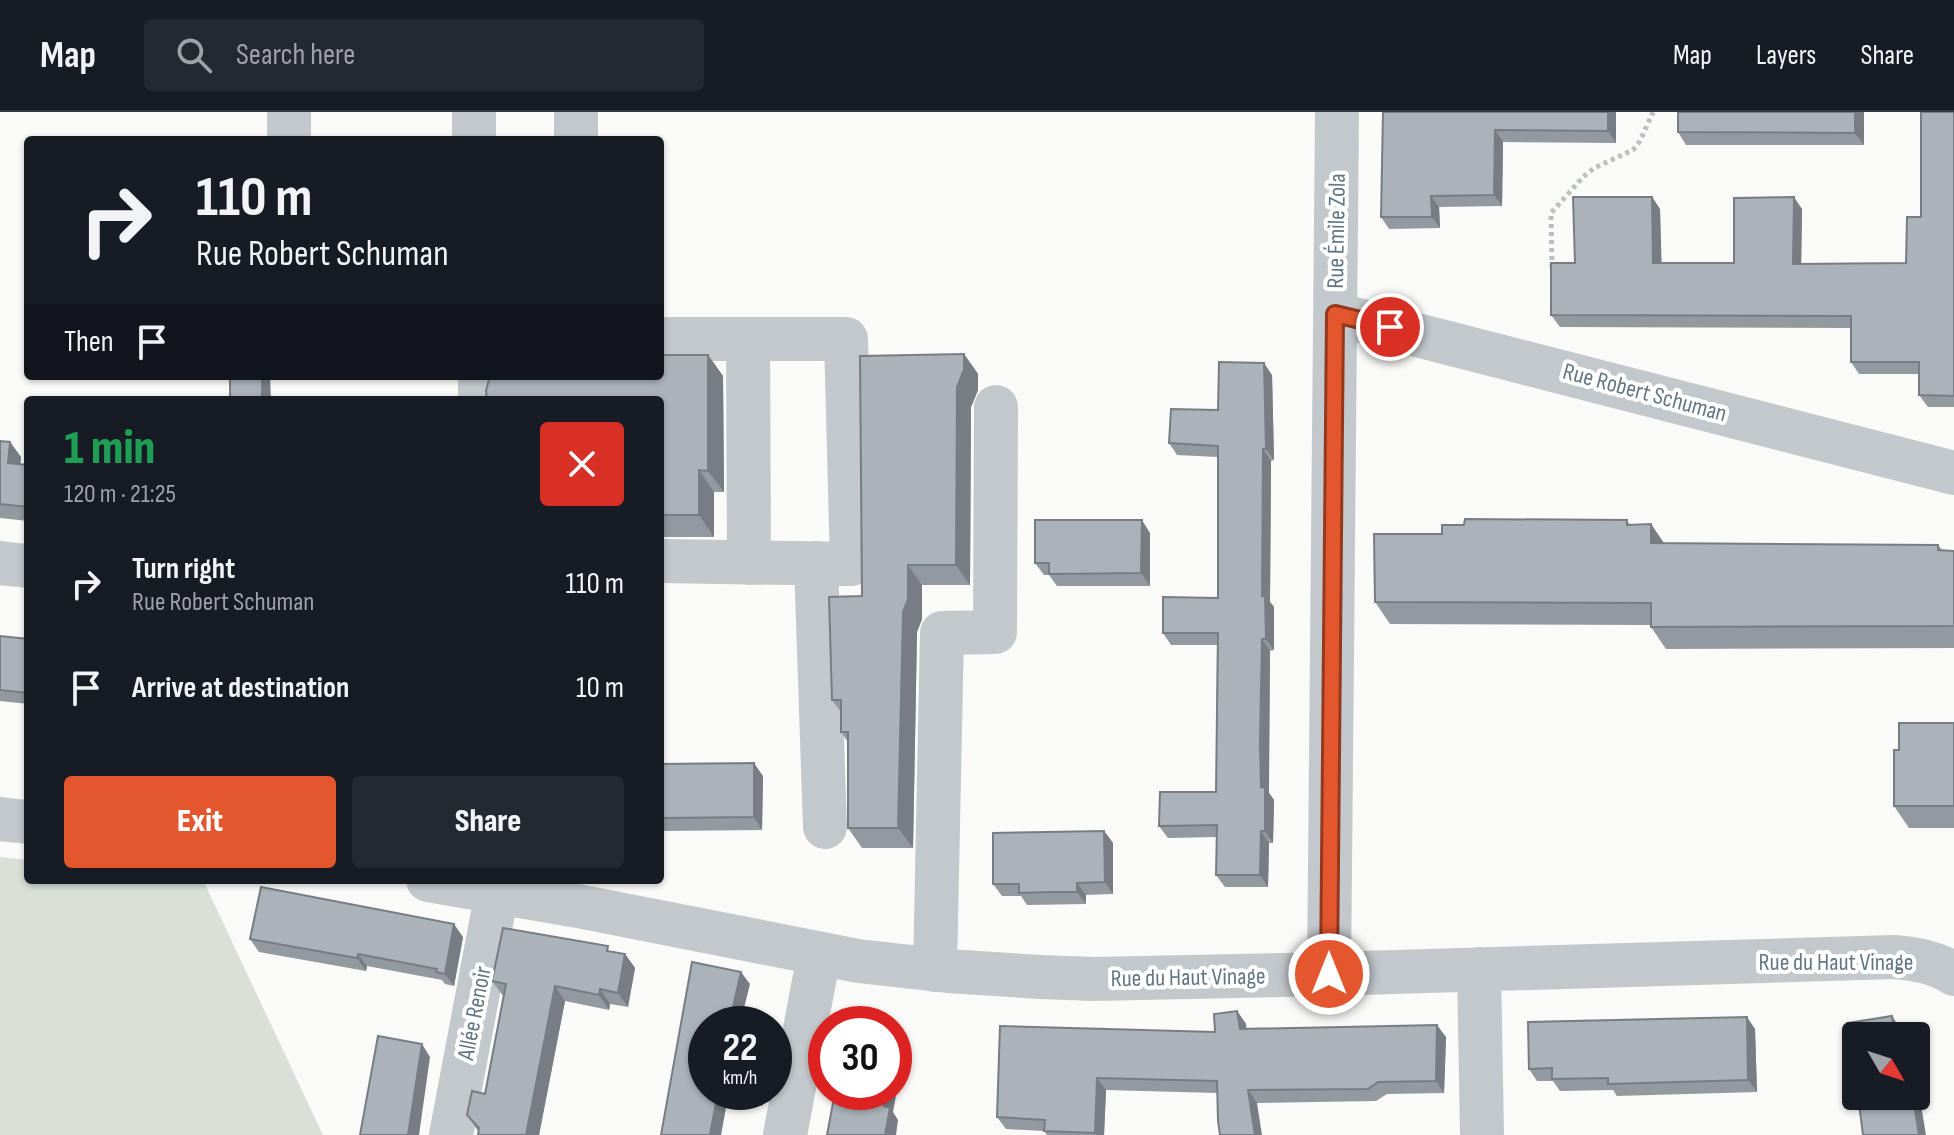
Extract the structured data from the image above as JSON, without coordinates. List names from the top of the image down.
{
  "streets": {
    "street": [
      "Rue Émile Zola",
      "Rue Robert Schuman",
      "Rue du Haut Vinage",
      "Allée Renoir"
    ]
  },
  "crossings": [
    ["Rue Émile Zola", "Rue Robert Schuman"],
    ["Rue Émile Zola", "Rue du Haut Vinage"],
    ["Rue du Haut Vinage", "Allée Renoir"]
  ],
  "north": "bottom right",
  "page": {
    "header": "Map",
    "search": "Search here",
    "nav": ["Map", "Layers", "Share"],
    "turn": ["110 m", "Rue Robert Schuman"],
    "then": "Then",
    "heading": ["1 min", "120 m · 21:25"],
    "list": [
      {
        "name": "Turn right",
        "note": "Rue Robert Schuman",
        "value": "110 m"
      },
      {
        "name": "Arrive at destination",
        "value": "10 m"
      }
    ],
    "buttons": ["Exit", "Share"],
    "speed": "22 km/h",
    "limit": "30"
  }
}
